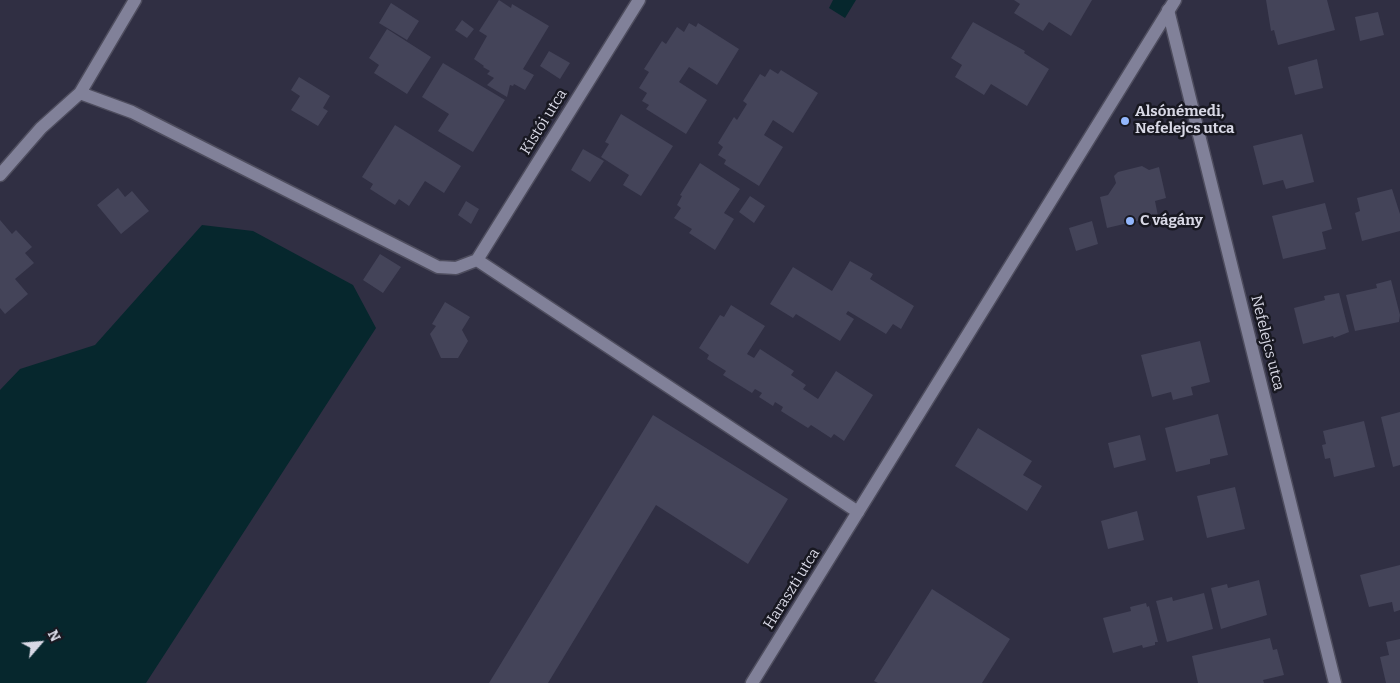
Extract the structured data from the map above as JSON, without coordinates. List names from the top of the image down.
{
  "streets": {
    "street": ["Kistói utca", "Nefelejcs utca", "Haraszti utca"]
  },
  "crossings": [
    ["Nefelejcs utca", "Haraszti utca"]
  ],
  "places": ["Alsónémedi, Nefelejcs utca", "C vágány"],
  "north": "top right"
}
